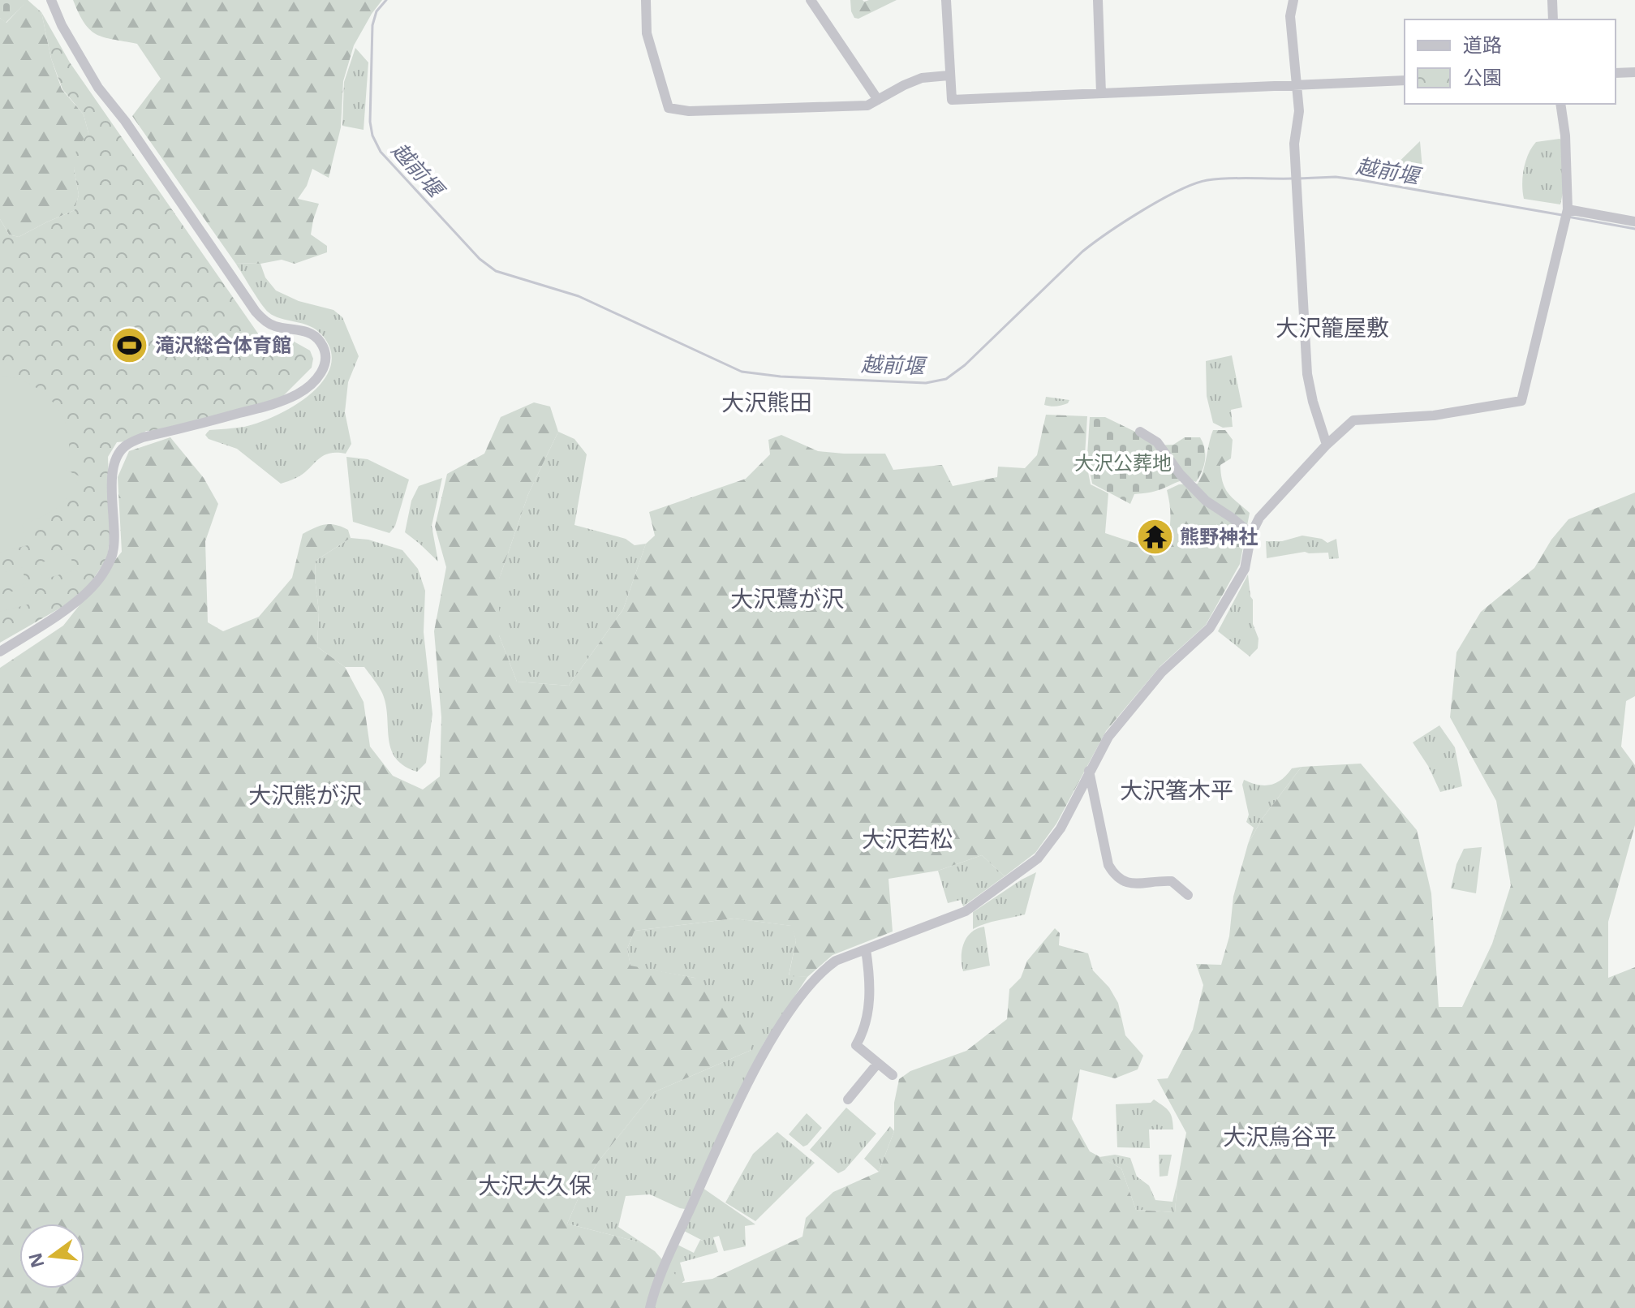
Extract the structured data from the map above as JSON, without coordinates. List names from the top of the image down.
{
  "districts": [
    "大沢籠屋敷",
    "大沢熊田",
    "大沢鷺が沢",
    "大沢箸木平",
    "大沢熊が沢",
    "大沢若松",
    "大沢鳥谷平",
    "大沢大久保"
  ],
  "water": ["越前堰"],
  "parks": ["大沢公葬地"],
  "places": {
    "sports": ["滝沢総合体育館"],
    "temple": ["熊野神社"]
  },
  "legend": ["道路", "公園"],
  "north": "left"
}
